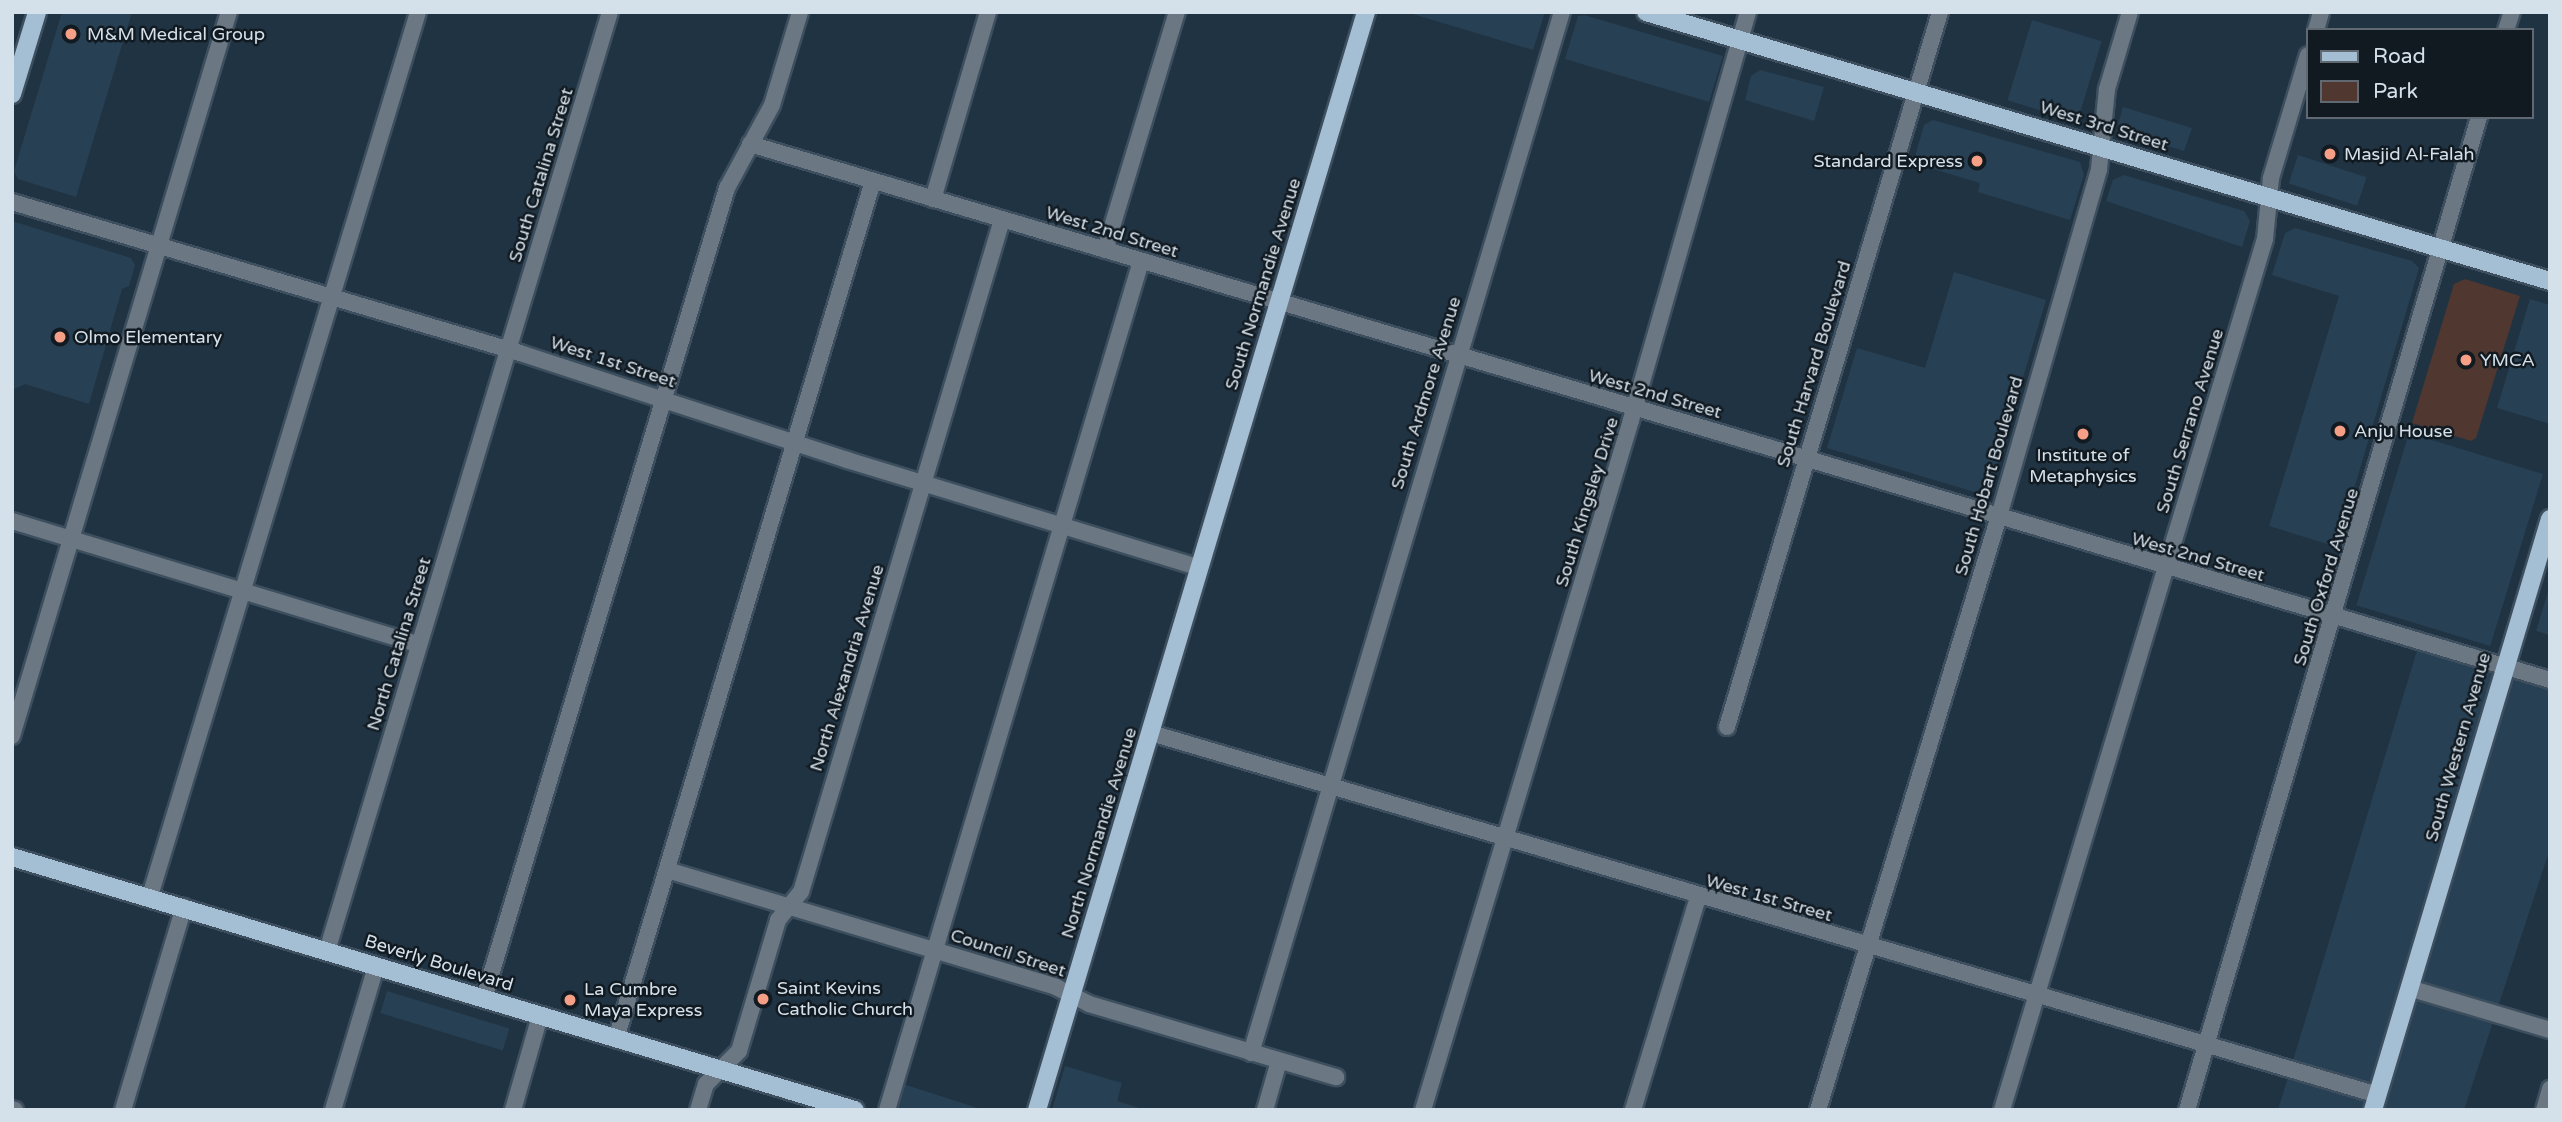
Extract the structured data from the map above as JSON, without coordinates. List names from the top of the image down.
{
  "streets": {
    "main road": [
      "West 3rd Street",
      "South Normandie Avenue",
      "South Western Avenue",
      "North Normandie Avenue",
      "Beverly Boulevard"
    ],
    "street": [
      "South Catalina Street",
      "West 2nd Street",
      "West 1st Street",
      "South Harvard Boulevard",
      "South Ardmore Avenue",
      "South Serrano Avenue",
      "South Hobart Boulevard",
      "South Kingsley Drive",
      "South Oxford Avenue",
      "North Catalina Street",
      "North Alexandria Avenue",
      "Council Street"
    ]
  },
  "crossings": [
    ["West 3rd Street", "South Harvard Boulevard"],
    ["West 3rd Street", "South Serrano Avenue"],
    ["West 3rd Street", "South Hobart Boulevard"],
    ["West 3rd Street", "South Kingsley Drive"],
    ["West 3rd Street", "South Oxford Avenue"],
    ["South Catalina Street", "West 1st Street"],
    ["South Catalina Street", "North Catalina Street"],
    ["West 2nd Street", "South Normandie Avenue"],
    ["West 2nd Street", "South Harvard Boulevard"],
    ["West 2nd Street", "South Ardmore Avenue"],
    ["West 2nd Street", "South Serrano Avenue"],
    ["West 2nd Street", "South Hobart Boulevard"],
    ["West 2nd Street", "South Kingsley Drive"],
    ["West 2nd Street", "South Oxford Avenue"],
    ["West 2nd Street", "North Alexandria Avenue"],
    ["West 2nd Street", "South Western Avenue"],
    ["South Normandie Avenue", "West 1st Street"],
    ["South Normandie Avenue", "North Normandie Avenue"],
    ["West 1st Street", "South Ardmore Avenue"],
    ["West 1st Street", "South Serrano Avenue"],
    ["West 1st Street", "South Hobart Boulevard"],
    ["West 1st Street", "South Kingsley Drive"],
    ["West 1st Street", "South Oxford Avenue"],
    ["West 1st Street", "North Catalina Street"],
    ["West 1st Street", "North Alexandria Avenue"],
    ["West 1st Street", "South Western Avenue"],
    ["West 1st Street", "North Normandie Avenue"],
    ["South Ardmore Avenue", "Council Street"],
    ["North Catalina Street", "Beverly Boulevard"],
    ["North Alexandria Avenue", "Council Street"],
    ["North Alexandria Avenue", "Beverly Boulevard"],
    ["North Normandie Avenue", "Council Street"]
  ],
  "places": [
    "M&M Medical Group",
    "Masjid Al-Falah",
    "Standard Express",
    "Olmo Elementary",
    "YMCA",
    "Anju House",
    "Institute of Metaphysics",
    "Saint Kevins Catholic Church",
    "La Cumbre Maya Express"
  ],
  "legend": ["Road", "Park"]
}
